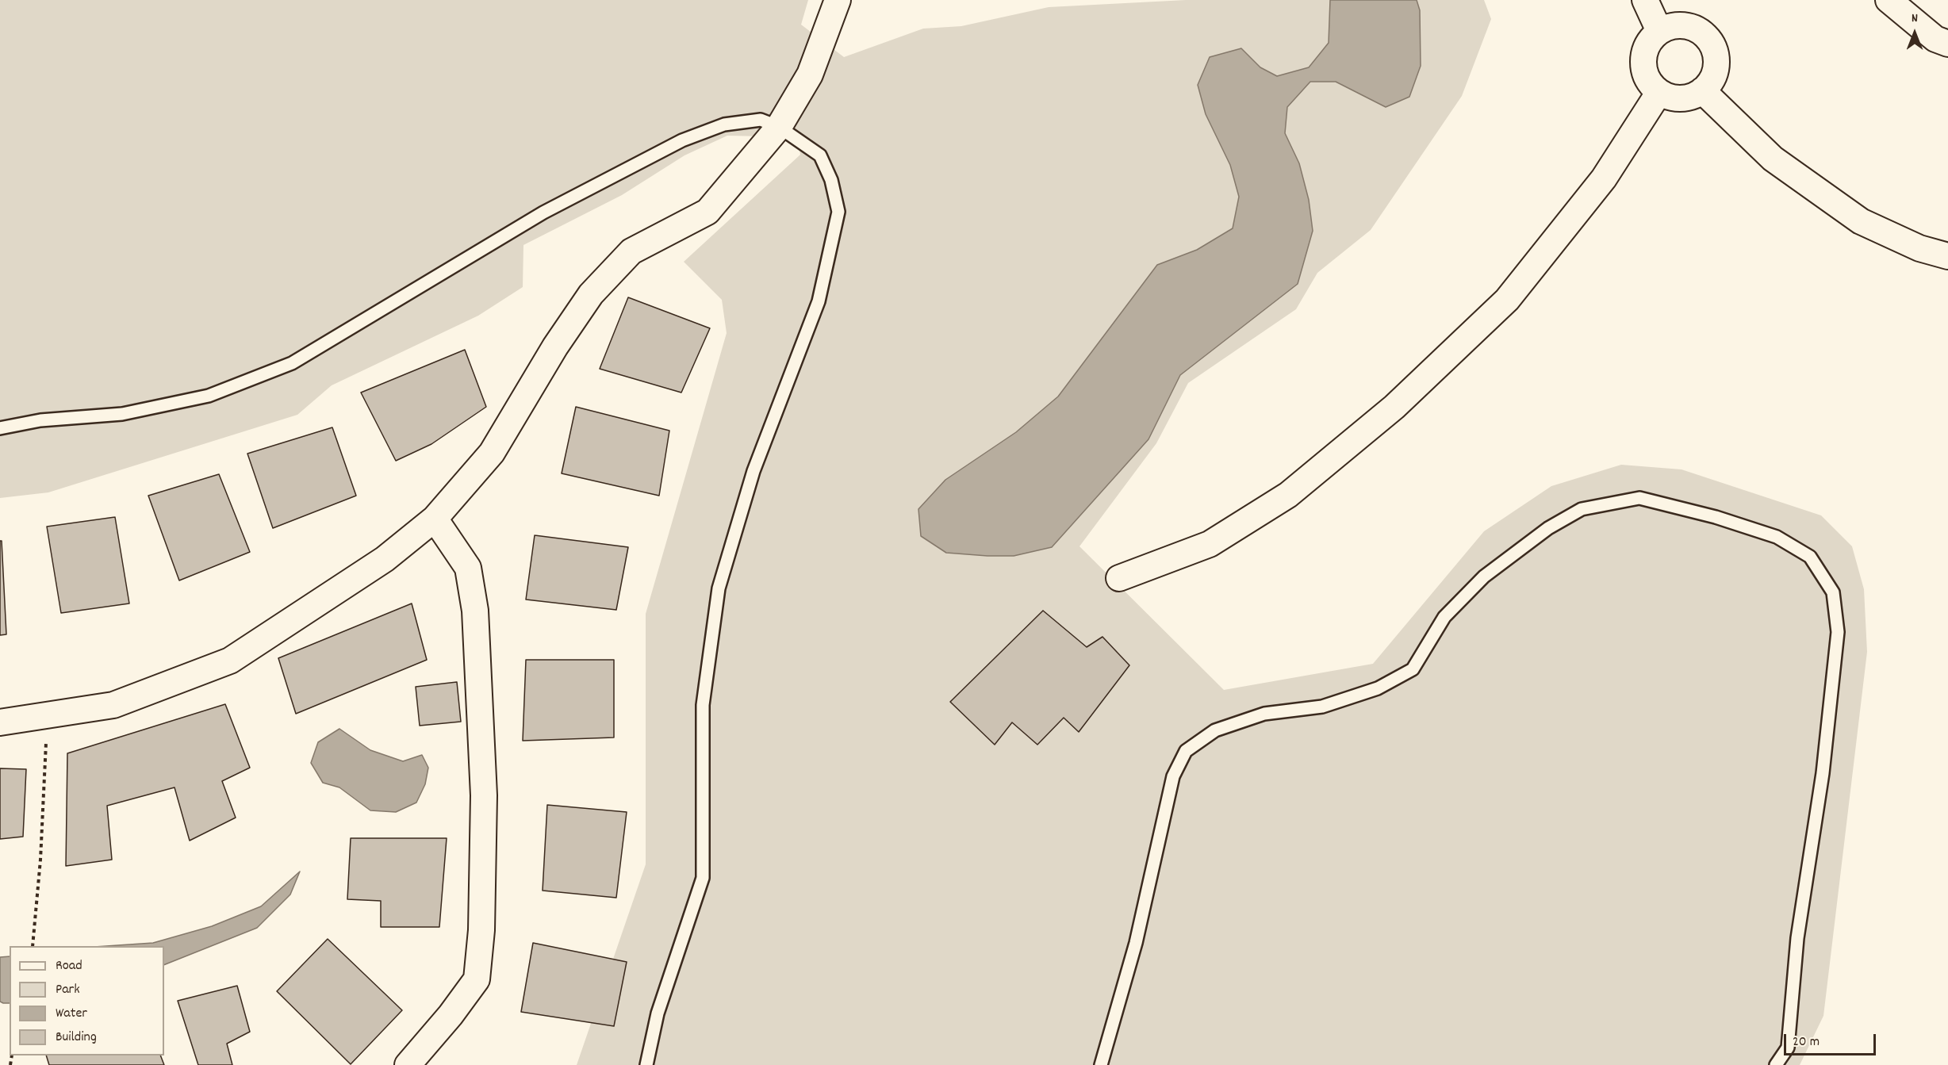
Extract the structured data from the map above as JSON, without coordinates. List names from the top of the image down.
{
  "legend": [
    "Road",
    "Park",
    "Water",
    "Building"
  ],
  "scale_bar": "20 m",
  "north": "top"
}
